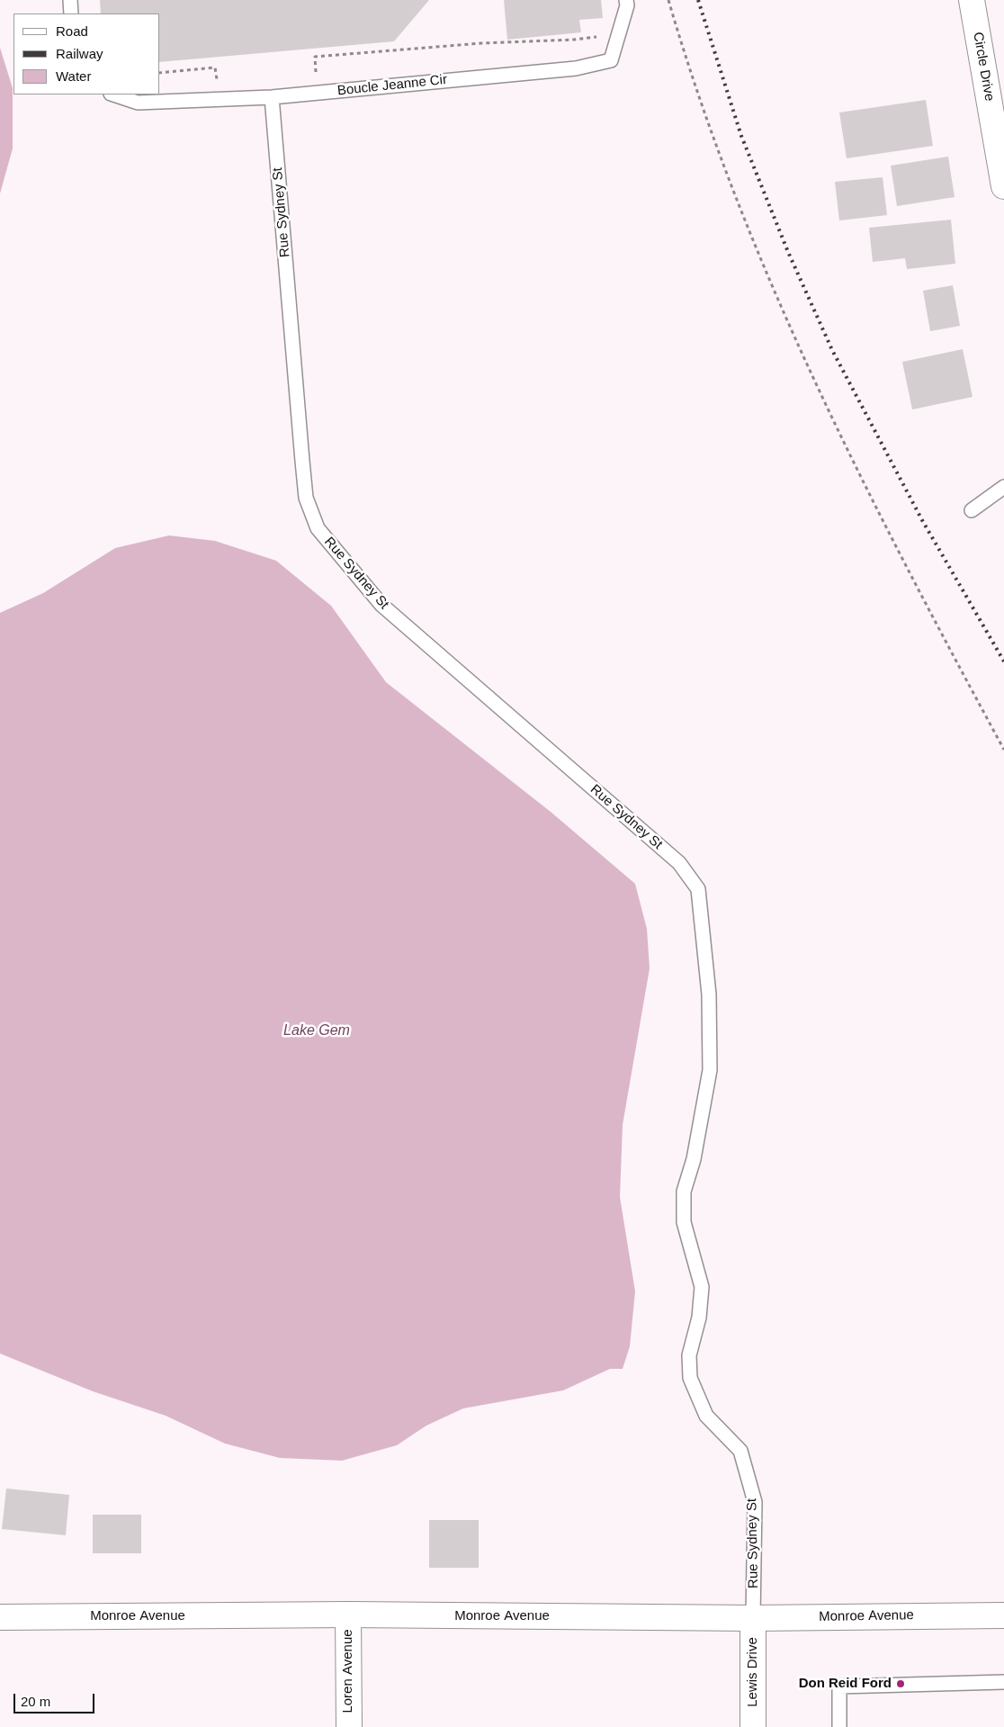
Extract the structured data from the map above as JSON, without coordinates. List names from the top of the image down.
{
  "streets": {
    "street": [
      "Circle Drive",
      "Monroe Avenue",
      "Loren Avenue",
      "Lewis Drive"
    ],
    "lane": ["Boucle Jeanne Cir", "Rue Sydney St"]
  },
  "crossings": [
    ["Boucle Jeanne Cir", "Rue Sydney St"],
    ["Rue Sydney St", "Monroe Avenue"],
    ["Rue Sydney St", "Lewis Drive"],
    ["Monroe Avenue", "Loren Avenue"],
    ["Monroe Avenue", "Lewis Drive"]
  ],
  "water": ["Lake Gem"],
  "places": ["Don Reid Ford"],
  "legend": ["Road", "Railway", "Water"],
  "scale_bar": "20 m"
}
